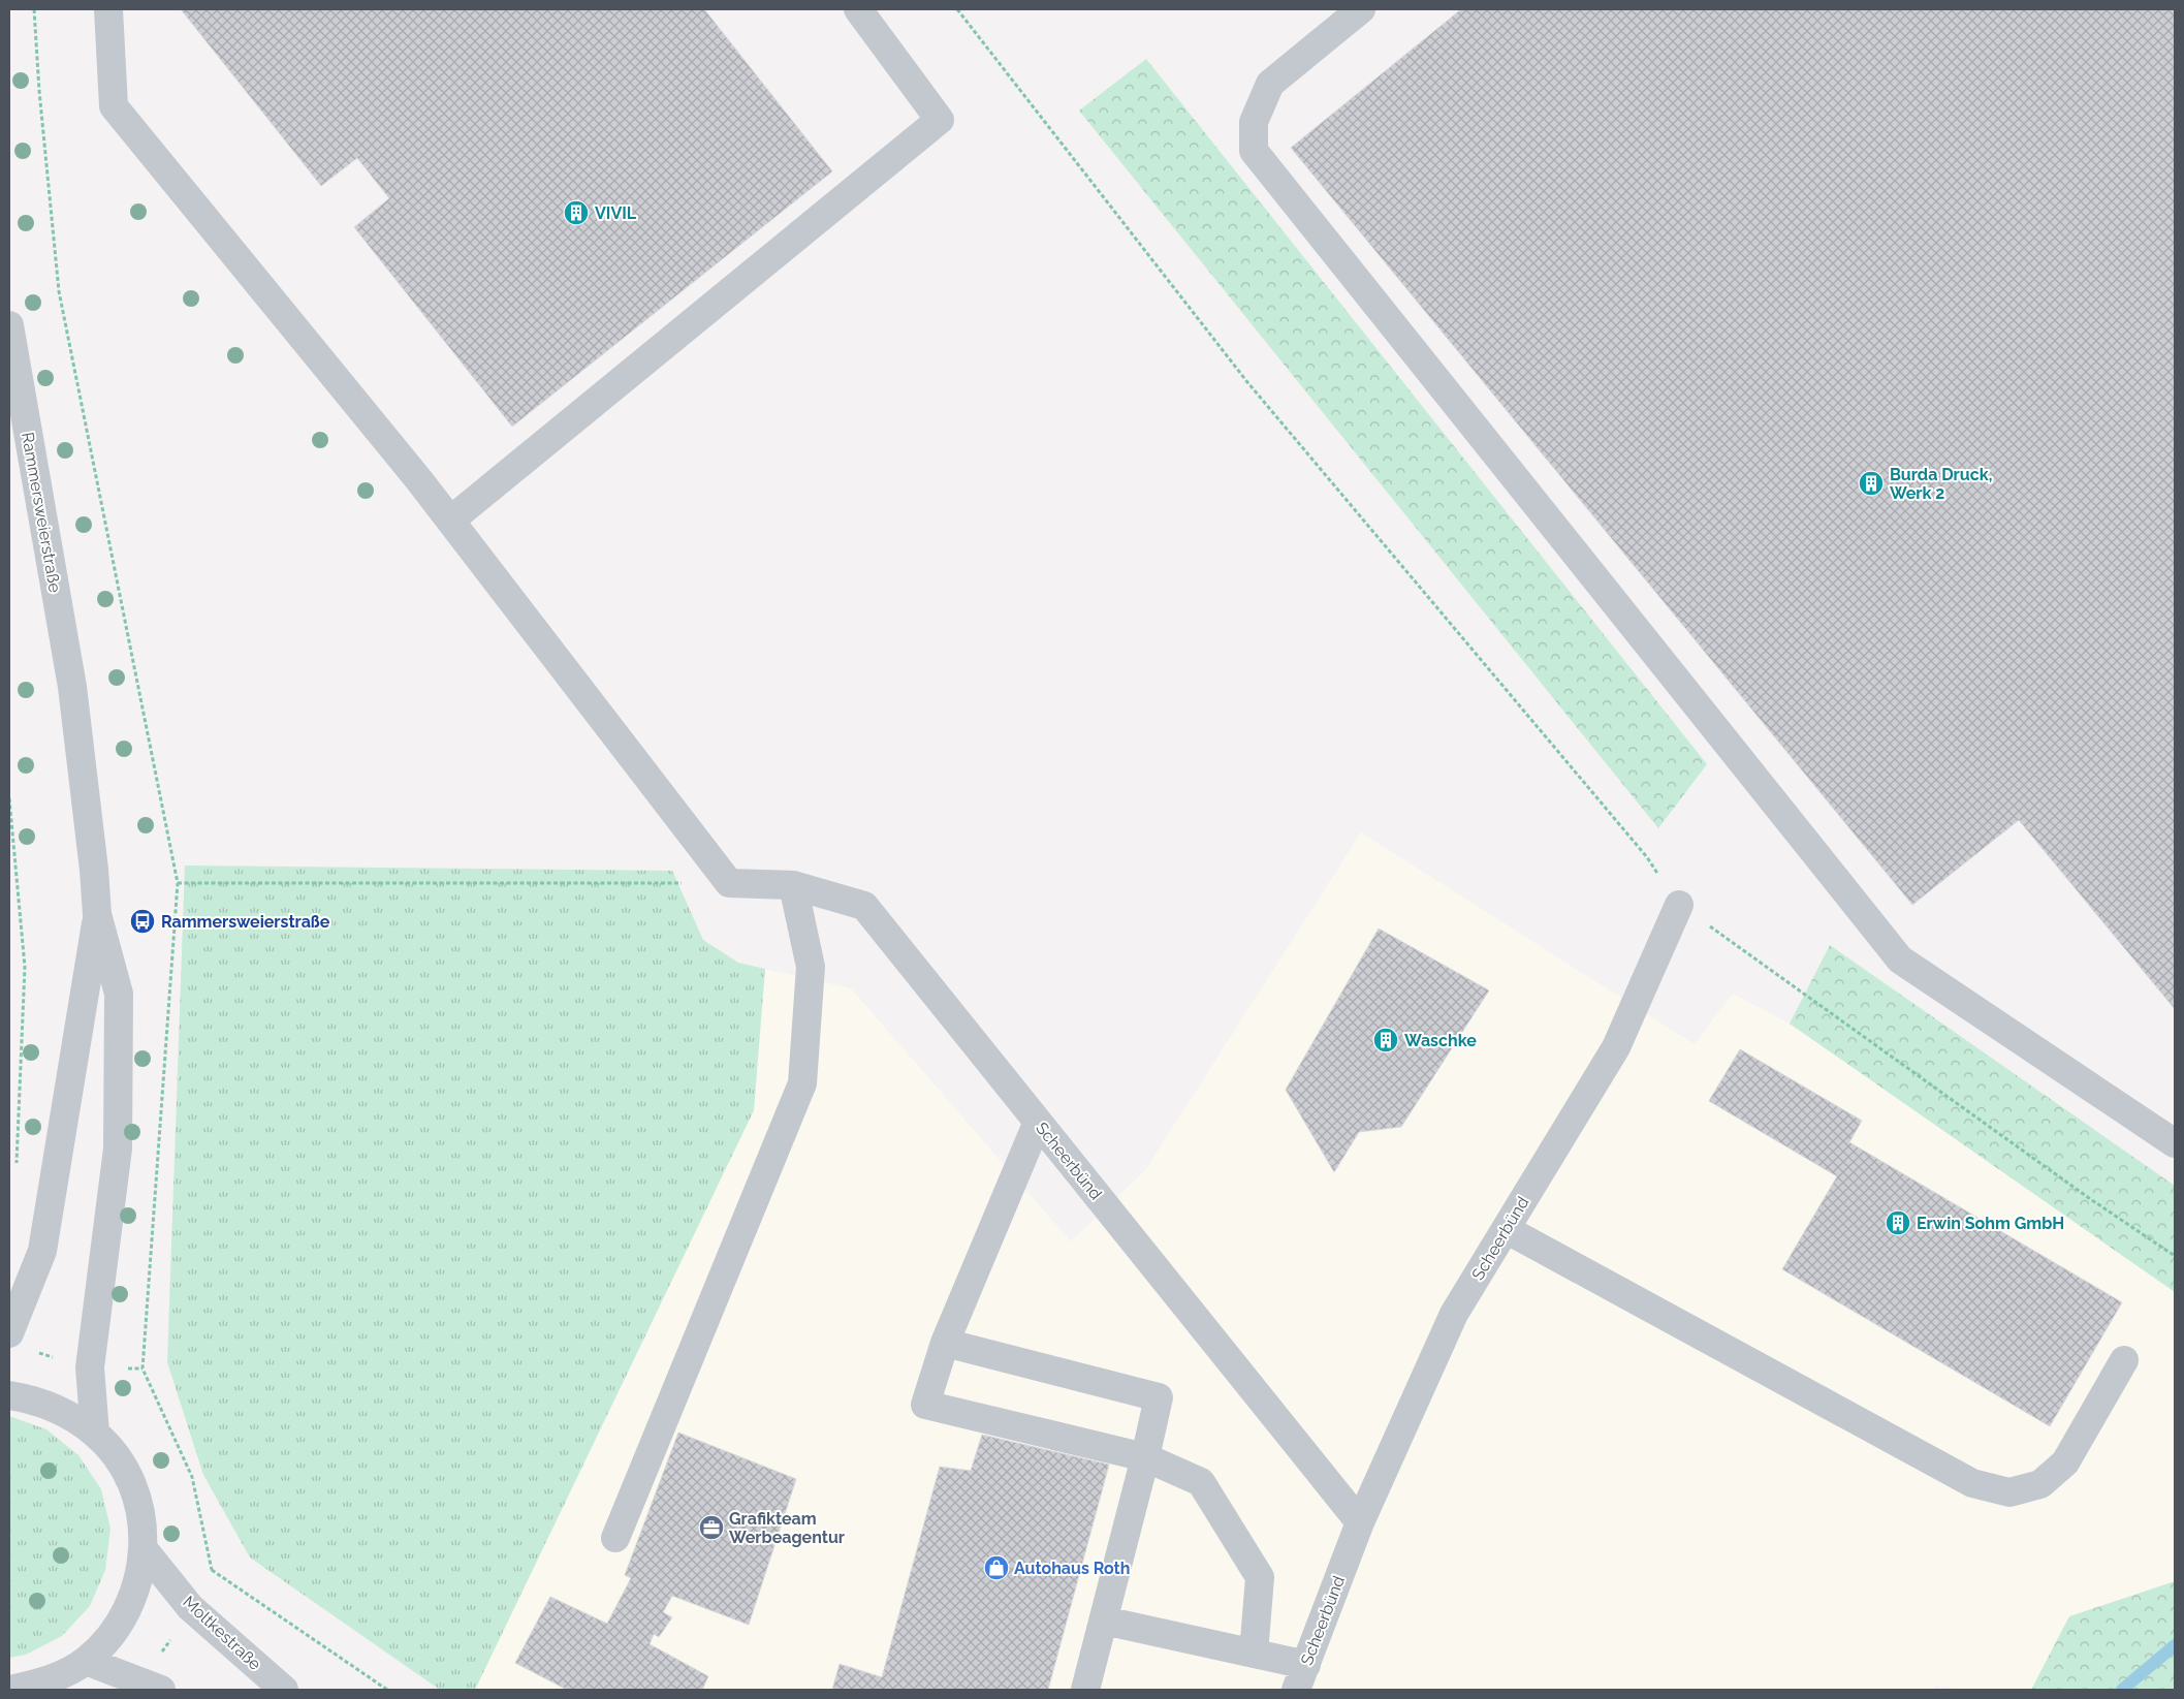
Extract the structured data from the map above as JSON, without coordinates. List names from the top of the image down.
{
  "streets": {
    "street": ["Rammersweierstraße", "Scheerbünd", "Moltkestraße"]
  },
  "places": {
    "building": [
      "VIVIL",
      "Burda Druck, Werk 2",
      "Waschke",
      "Erwin Sohm GmbH"
    ],
    "bus stop": ["Rammersweierstraße"],
    "office": ["Grafikteam Werbeagentur"],
    "shop": ["Autohaus Roth"]
  }
}
